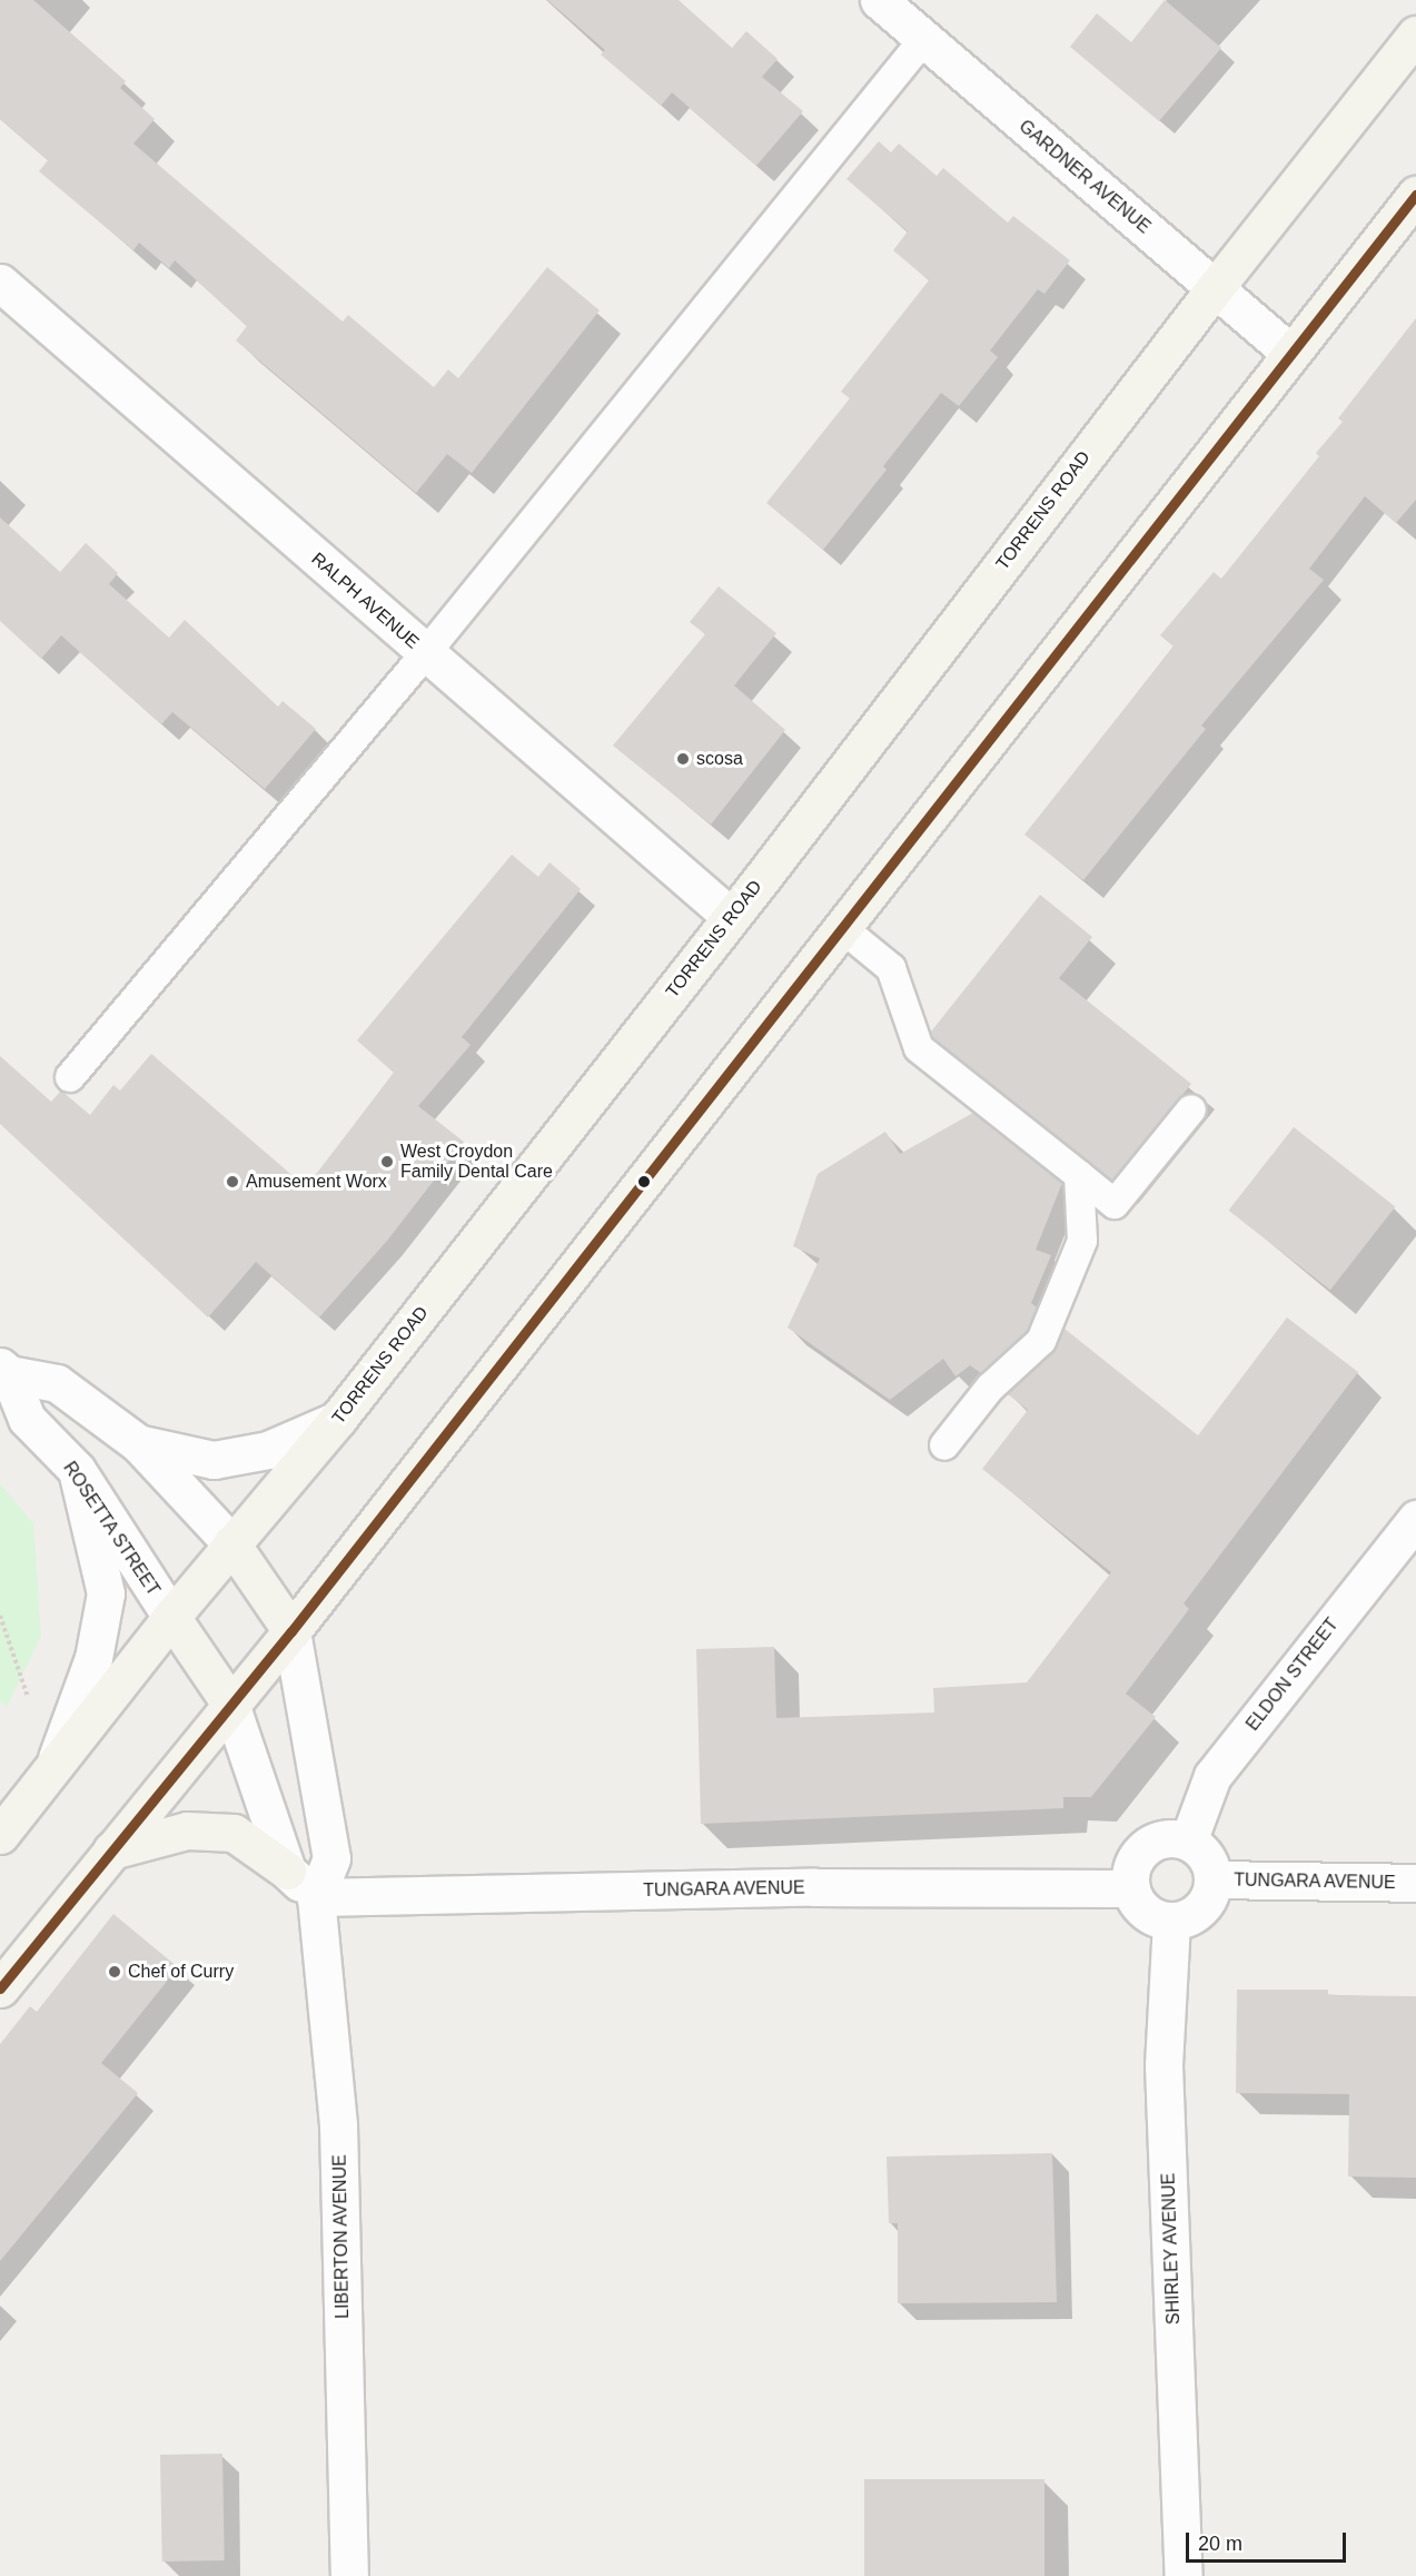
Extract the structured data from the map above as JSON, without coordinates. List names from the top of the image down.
{
  "streets": {
    "main road": ["TORRENS ROAD"],
    "street": [
      "GARDNER AVENUE",
      "RALPH AVENUE",
      "ROSETTA STREET",
      "ELDON STREET",
      "TUNGARA AVENUE",
      "LIBERTON AVENUE",
      "SHIRLEY AVENUE"
    ]
  },
  "crossings": [
    ["GARDNER AVENUE", "TORRENS ROAD"],
    ["TORRENS ROAD", "RALPH AVENUE"],
    ["TORRENS ROAD", "ROSETTA STREET"],
    ["ELDON STREET", "TUNGARA AVENUE"],
    ["ELDON STREET", "SHIRLEY AVENUE"],
    ["TUNGARA AVENUE", "LIBERTON AVENUE"],
    ["TUNGARA AVENUE", "SHIRLEY AVENUE"]
  ],
  "places": [
    "scosa",
    "West Croydon Family Dental Care",
    "Amusement Worx",
    "Chef of Curry"
  ],
  "scale_bar": "20 m"
}
